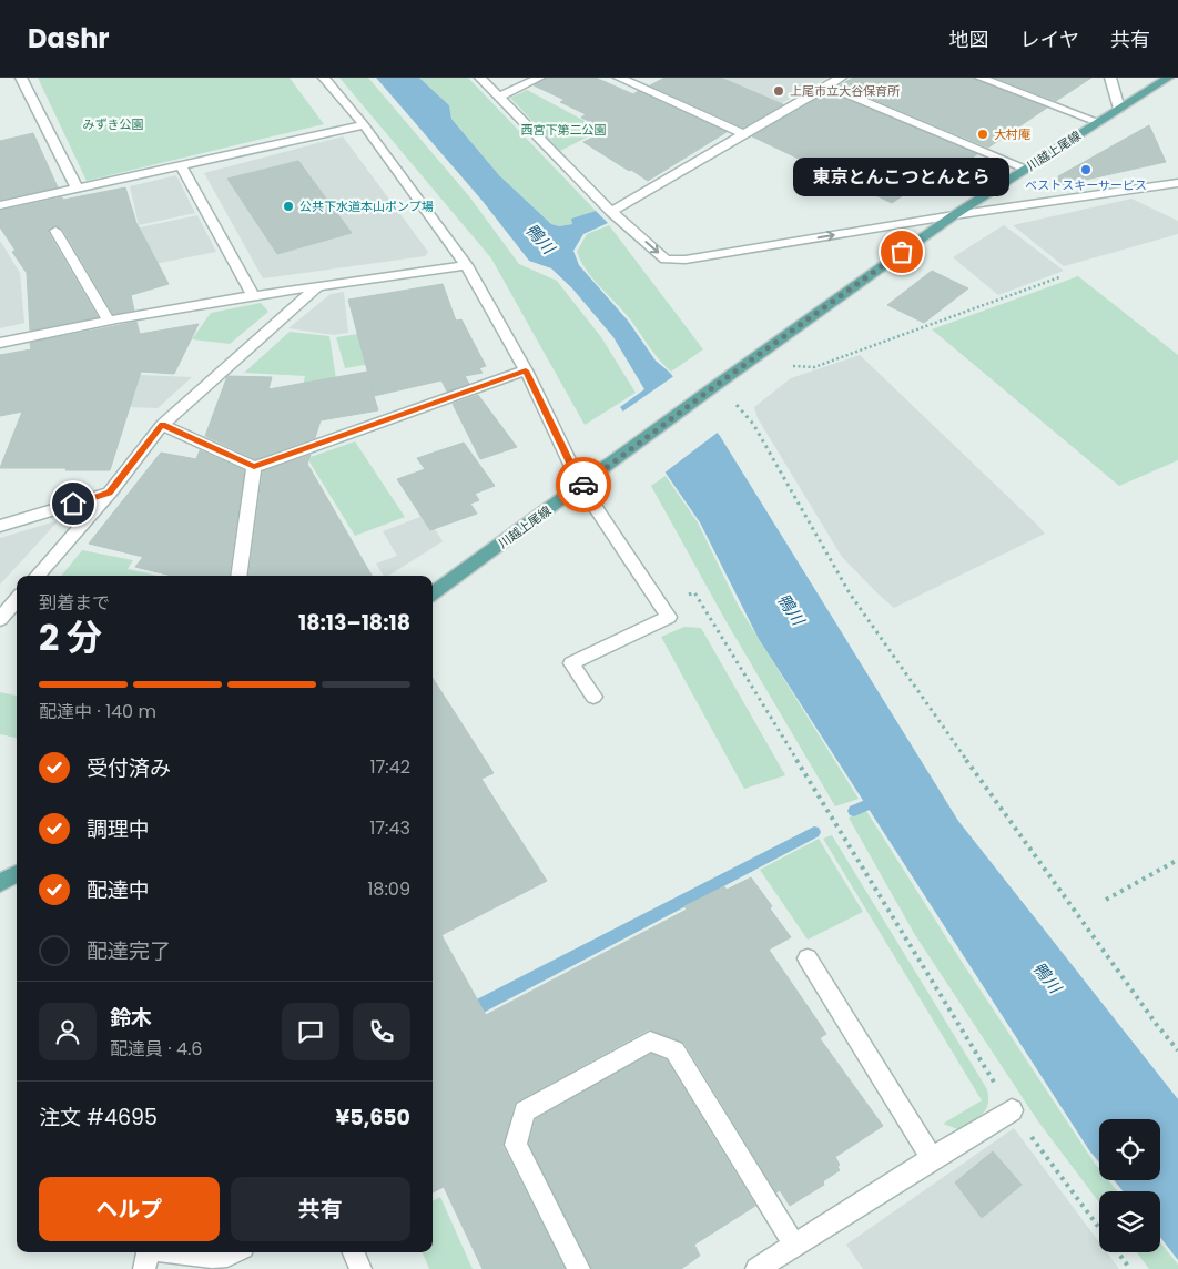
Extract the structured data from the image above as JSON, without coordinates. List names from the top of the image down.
{
  "streets": {
    "main road": ["川越上尾線"]
  },
  "water": ["鴨川"],
  "parks": ["みずき公園", "西宮下第二公園"],
  "places": [
    "上尾市立大谷保育所",
    "大村庵",
    "ベストスキーサービス",
    "公共下水道本山ポンプ場",
    "東京とんこつとんとら"
  ],
  "page": {
    "header": "Dashr",
    "nav": ["地図", "レイヤ", "共有"],
    "bubble": "東京とんこつとんとら",
    "heading": ["2 分", "到着まで", "18:13–18:18"],
    "panel": [
      "鈴木",
      "配達員 · 4.6",
      "注文 #4695",
      "¥5,650"
    ],
    "bar": "配達中 · 140 m",
    "list": [
      ["受付済み", "17:42"],
      ["調理中", "17:43"],
      ["配達中", "18:09"],
      "配達完了"
    ],
    "buttons": ["ヘルプ", "共有"]
  }
}
